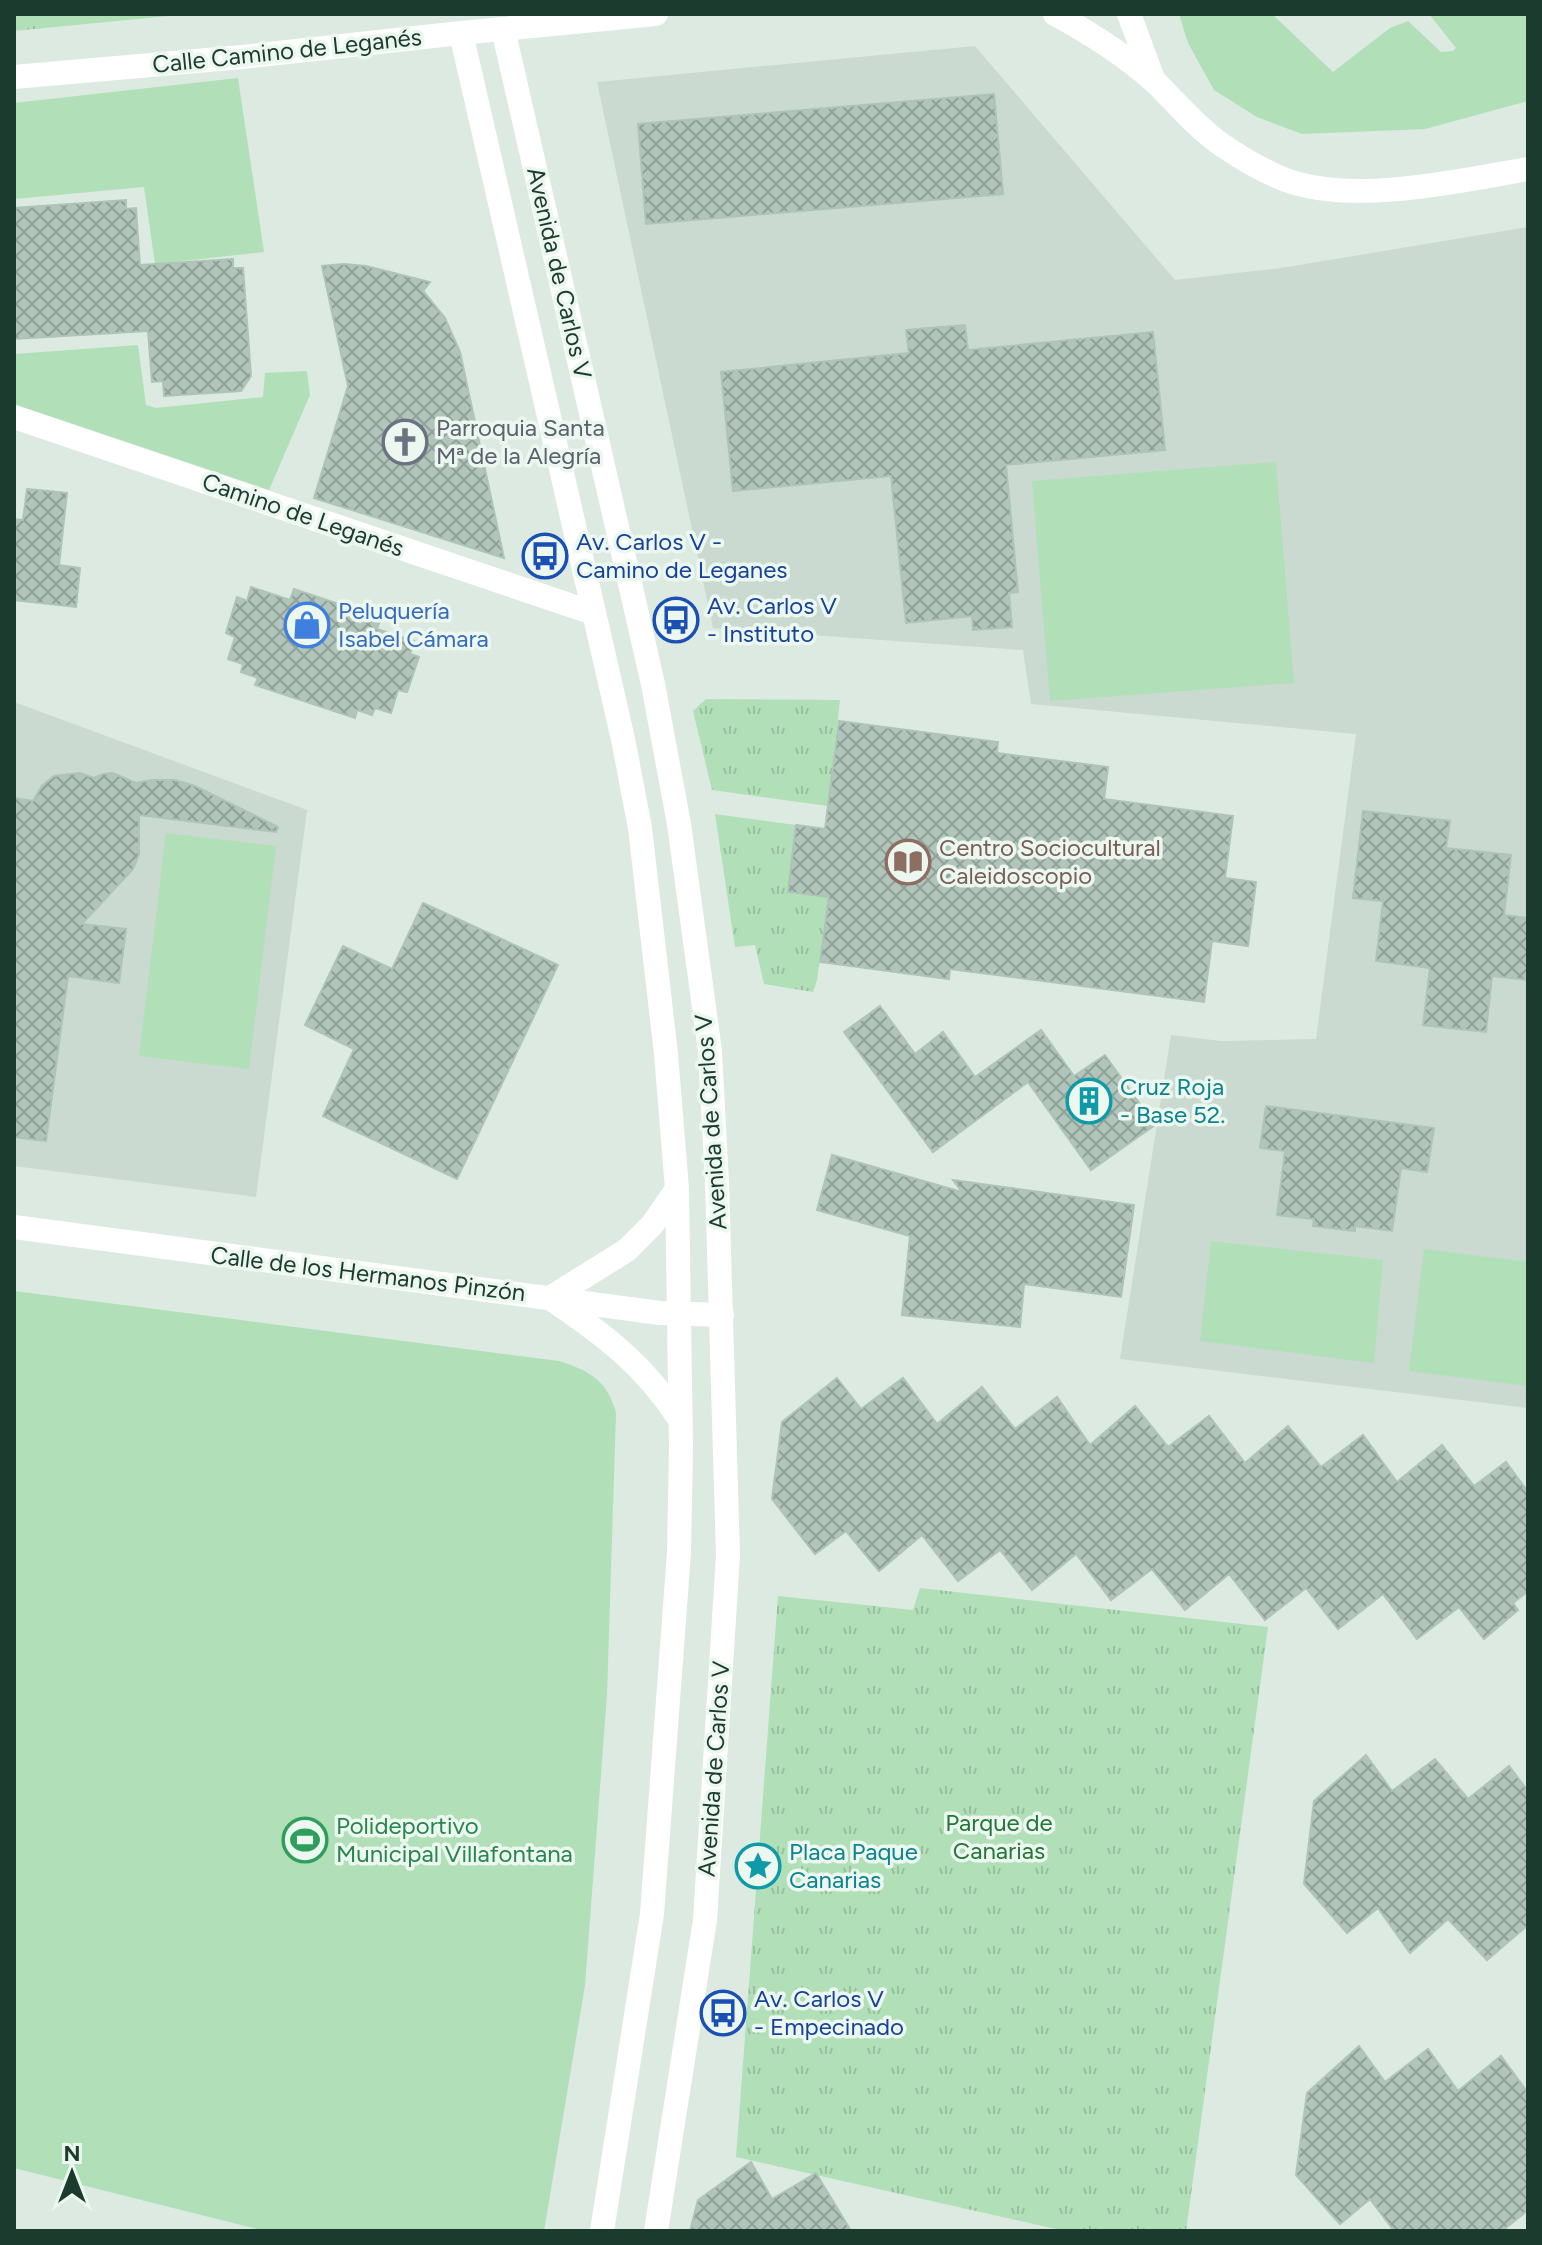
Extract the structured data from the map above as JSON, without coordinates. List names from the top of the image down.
{
  "streets": {
    "street": [
      "Calle Camino de Leganés",
      "Avenida de Carlos V",
      "Camino de Leganés",
      "Calle de los Hermanos Pinzón"
    ]
  },
  "crossings": [
    ["Calle Camino de Leganés", "Avenida de Carlos V"],
    ["Avenida de Carlos V", "Camino de Leganés"],
    ["Avenida de Carlos V", "Calle de los Hermanos Pinzón"]
  ],
  "parks": ["Parque de Canarias"],
  "places": {
    "church": ["Parroquia Santa Mª de la Alegría"],
    "bus stop": ["Av. Carlos V - Camino de Leganes", "Av. Carlos V - Instituto", "Av. Carlos V - Empecinado"],
    "shop": ["Peluquería Isabel Cámara"],
    "library": ["Centro Sociocultural Caleidoscopio"],
    "building": ["Cruz Roja - Base 52."],
    "sports": ["Polideportivo Municipal Villafontana"],
    "place": ["Placa Paque Canarias"]
  },
  "north": "top"
}
